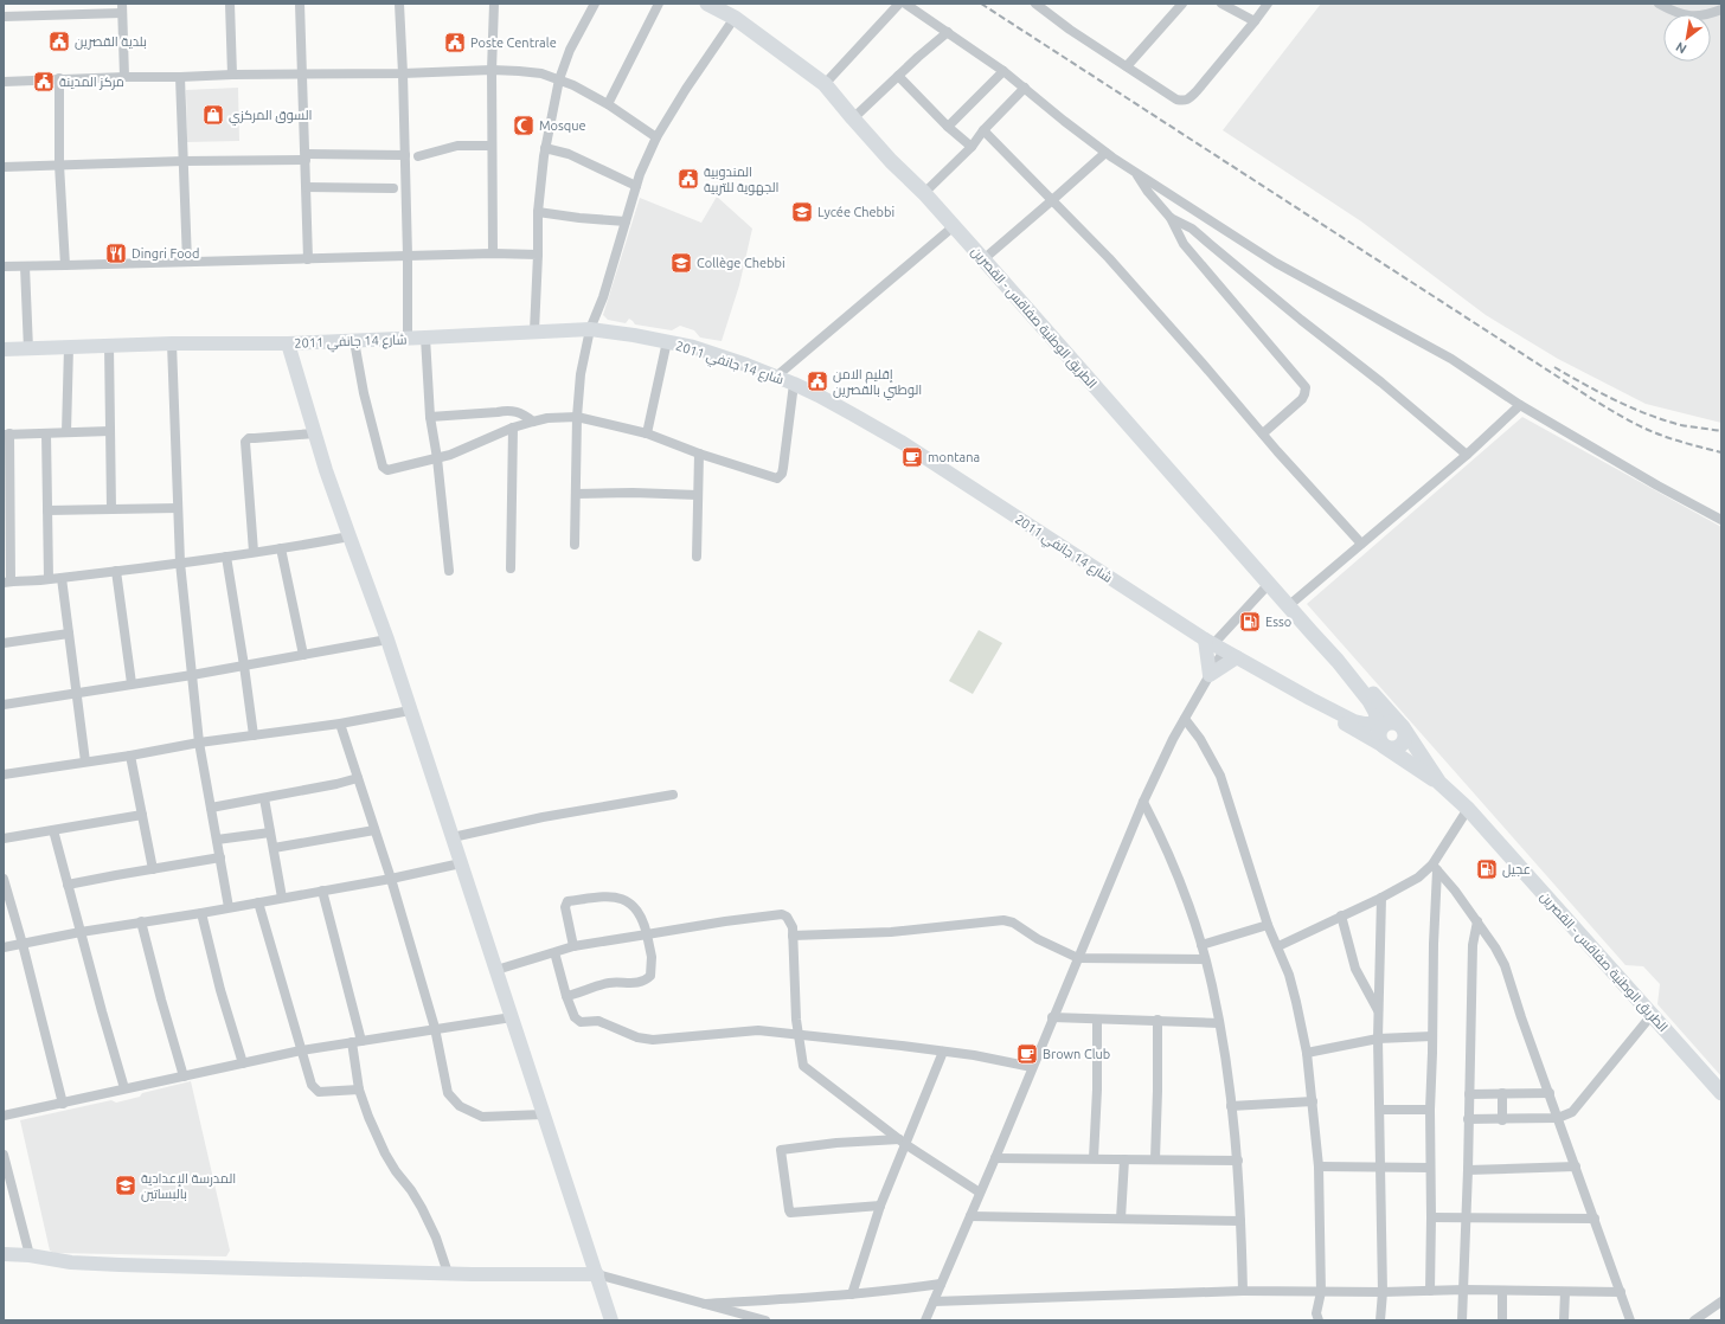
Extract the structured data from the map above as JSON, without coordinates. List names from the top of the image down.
{
  "streets": {
    "main road": ["الطريق الوطنية صفاقس - القصرين", "شارع 14 جانفي 2011"]
  },
  "crossings": [
    ["الطريق الوطنية صفاقس - القصرين", "شارع 14 جانفي 2011"]
  ],
  "places": {
    "public building": [
      "بلدية القصرين",
      "Poste Centrale",
      "مركز المدينة",
      "المندوبية الجهوية للتربية",
      "إقليم الامن الوطني بالقصرين"
    ],
    "shop": ["السوق المركزي"],
    "mosque": ["Mosque"],
    "school or university": ["Lycée Chebbi", "Collège Chebbi", "المدرسة الإعدادية بالبساتين"],
    "restaurant": ["Dingri Food"],
    "cafe": ["montana", "Brown Club"],
    "fuel station": ["Esso", "عجيل"]
  },
  "north": "bottom left"
}
